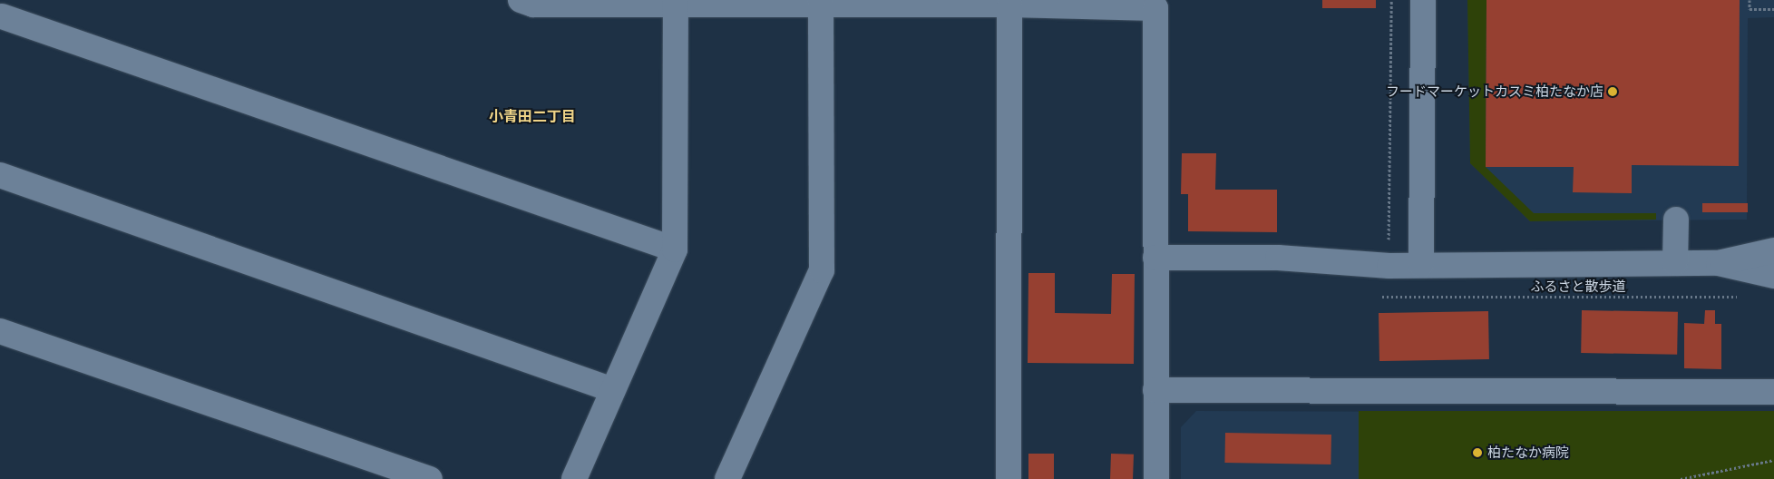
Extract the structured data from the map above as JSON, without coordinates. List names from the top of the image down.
{
  "streets": {
    "path": ["ふるさと散歩道"]
  },
  "districts": ["小青田二丁目"],
  "places": ["フードマーケットカスミ柏たなか店", "柏たなか病院"]
}
